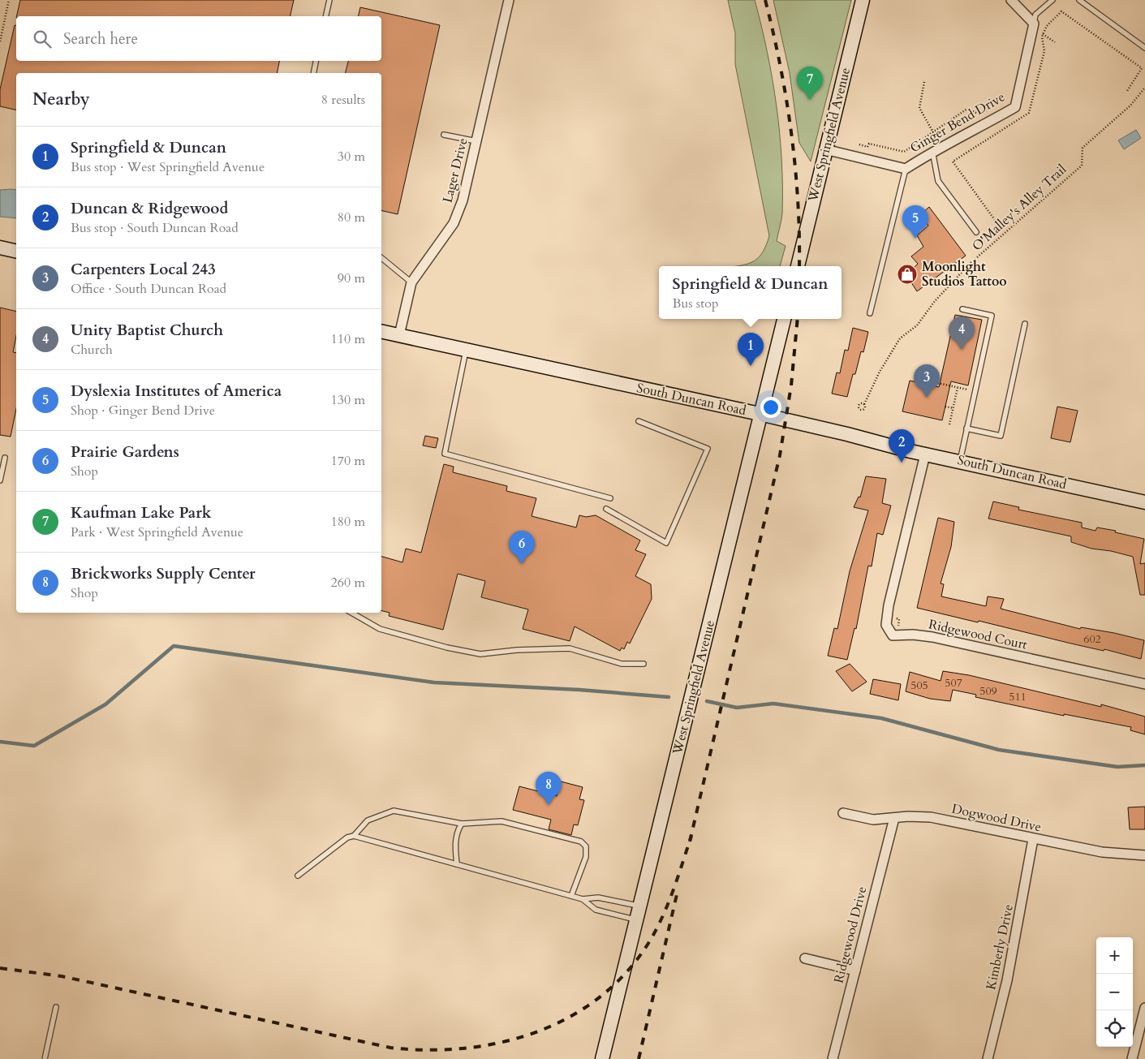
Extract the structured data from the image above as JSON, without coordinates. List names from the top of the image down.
{
  "streets": {
    "main road": ["West Springfield Avenue", "South Duncan Road"],
    "street": [
      "Ginger Bend Drive",
      "Lager Drive",
      "Ridgewood Court",
      "Dogwood Drive",
      "Ridgewood Drive",
      "Kimberly Drive"
    ],
    "path": ["O'Malley's Alley Trail"]
  },
  "crossings": [
    ["Ginger Bend Drive", "West Springfield Avenue"],
    ["West Springfield Avenue", "South Duncan Road"],
    ["Lager Drive", "South Duncan Road"],
    ["South Duncan Road", "Ridgewood Court"],
    ["Dogwood Drive", "Ridgewood Drive"],
    ["Dogwood Drive", "Kimberly Drive"]
  ],
  "places": {
    "shop": ["Moonlight Studios Tattoo"]
  },
  "house_numbers": [
    "602",
    "507",
    "505",
    "509",
    "511"
  ],
  "page": {
    "search": "Search here",
    "pins": [
      "7",
      "5",
      "4",
      "1",
      "3",
      "2",
      "6",
      "8"
    ],
    "heading": ["Nearby", "8 results"],
    "list": [
      {
        "mark": "1",
        "name": "Springfield & Duncan",
        "note": "Bus stop · West Springfield Avenue",
        "value": "30 m"
      },
      {
        "mark": "2",
        "name": "Duncan & Ridgewood",
        "note": "Bus stop · South Duncan Road",
        "value": "80 m"
      },
      {
        "mark": "3",
        "name": "Carpenters Local 243",
        "note": "Office · South Duncan Road",
        "value": "90 m"
      },
      {
        "mark": "4",
        "name": "Unity Baptist Church",
        "note": "Church",
        "value": "110 m"
      },
      {
        "mark": "5",
        "name": "Dyslexia Institutes of America",
        "note": "Shop · Ginger Bend Drive",
        "value": "130 m"
      },
      {
        "mark": "6",
        "name": "Prairie Gardens",
        "note": "Shop",
        "value": "170 m"
      },
      {
        "mark": "7",
        "name": "Kaufman Lake Park",
        "note": "Park · West Springfield Avenue",
        "value": "180 m"
      },
      {
        "mark": "8",
        "name": "Brickworks Supply Center",
        "note": "Shop",
        "value": "260 m"
      }
    ],
    "popup": ["Springfield & Duncan", "Bus stop"],
    "map_buttons": ["+", "−"]
  }
}
